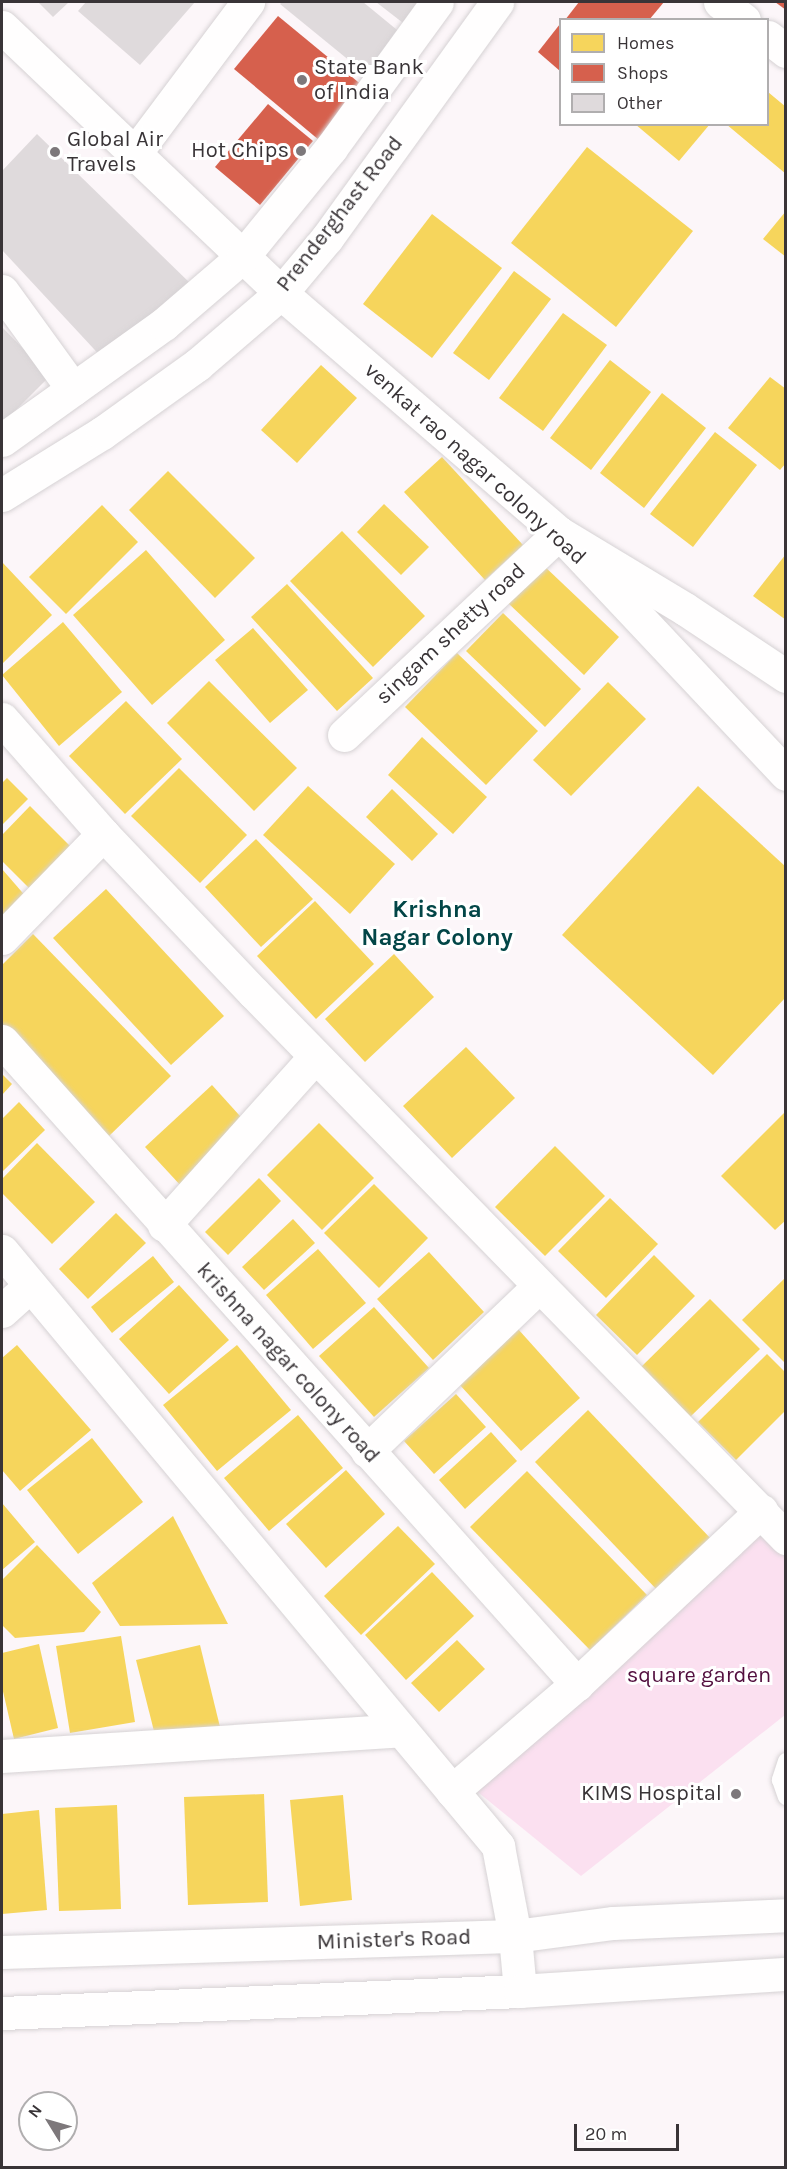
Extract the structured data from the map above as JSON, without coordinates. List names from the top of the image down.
{
  "streets": {
    "street": [
      "Prenderghast Road",
      "venkat rao nagar colony road",
      "singam shetty road",
      "krishna nagar colony road",
      "Minister's Road"
    ]
  },
  "crossings": [
    ["Prenderghast Road", "venkat rao nagar colony road"],
    ["venkat rao nagar colony road", "singam shetty road"]
  ],
  "districts": ["Krishna Nagar Colony"],
  "parks": ["square garden"],
  "places": [
    "State Bank of India",
    "Hot Chips",
    "Global Air Travels",
    "KIMS Hospital"
  ],
  "legend": ["Homes", "Shops", "Other"],
  "scale_bar": "20 m",
  "north": "top left"
}
